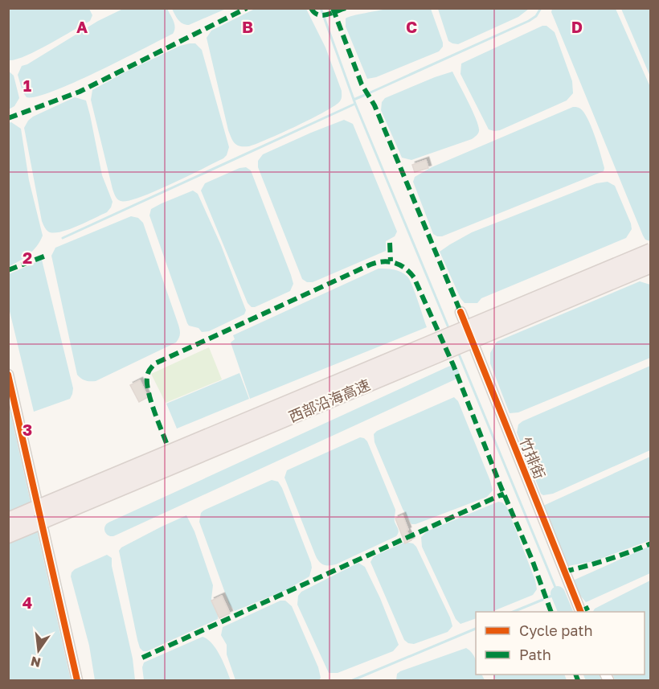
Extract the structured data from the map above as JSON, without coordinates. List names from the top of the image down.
{
  "streets": {
    "highway": ["西部沿海高速"],
    "street": ["竹排街"]
  },
  "legend": ["Cycle path", "Path"],
  "north": "bottom",
  "grid": {
    "columns": [
      "A",
      "B",
      "C",
      "D"
    ],
    "rows": [
      "1",
      "2",
      "3",
      "4"
    ]
  }
}
